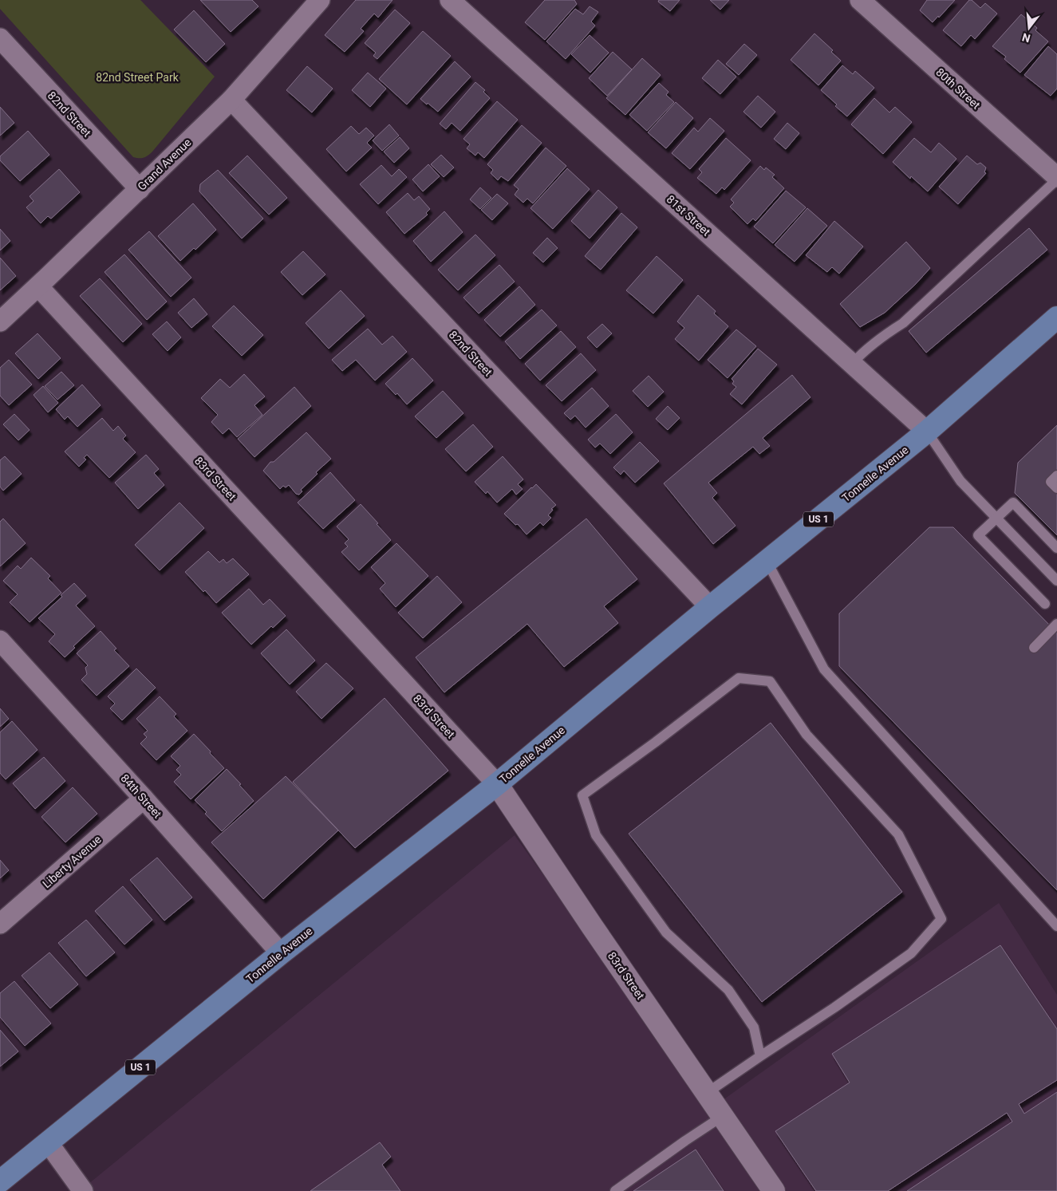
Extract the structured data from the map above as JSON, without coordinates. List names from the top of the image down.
{
  "streets": {
    "main road": ["Tonnelle Avenue", "US 1"],
    "street": [
      "80th Street",
      "82nd Street",
      "Grand Avenue",
      "81st Street",
      "83rd Street",
      "84th Street",
      "Liberty Avenue"
    ]
  },
  "crossings": [
    ["82nd Street", "Grand Avenue"],
    ["82nd Street", "Tonnelle Avenue"],
    ["Grand Avenue", "83rd Street"],
    ["81st Street", "Tonnelle Avenue"],
    ["Tonnelle Avenue", "83rd Street"],
    ["Tonnelle Avenue", "84th Street"],
    ["84th Street", "Liberty Avenue"]
  ],
  "parks": ["82nd Street Park"],
  "north": "bottom"
}
